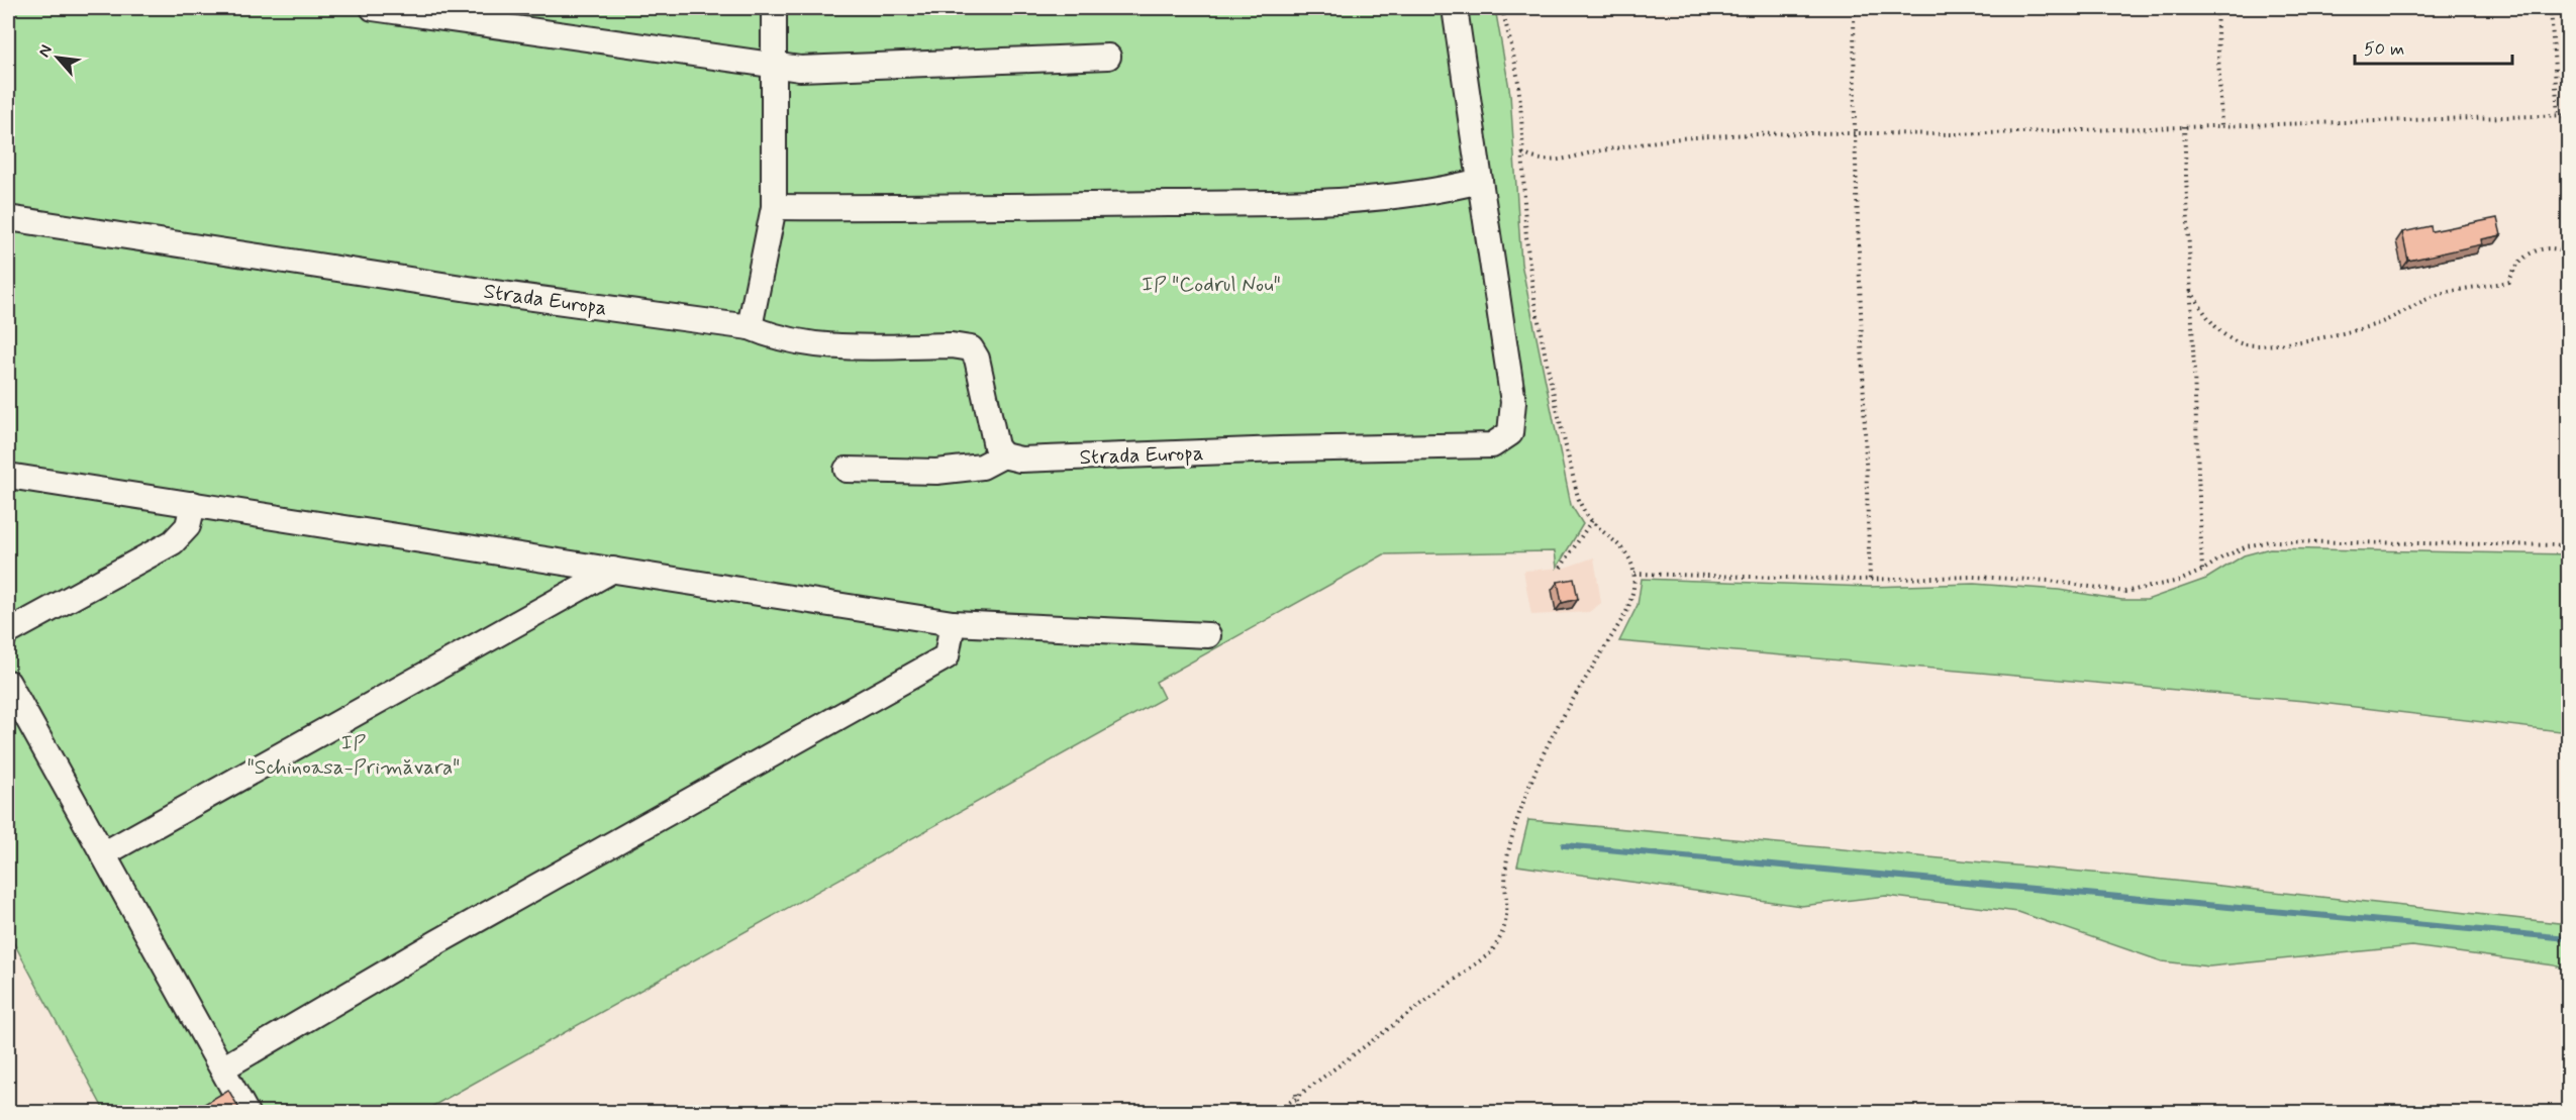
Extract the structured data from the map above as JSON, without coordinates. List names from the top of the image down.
{
  "streets": {
    "street": ["Strada Europa"]
  },
  "parks": ["IP \"Codrul Nou\"", "IP \"Schinoasa-Primăvara\""],
  "scale_bar": "50 m",
  "north": "top left"
}
